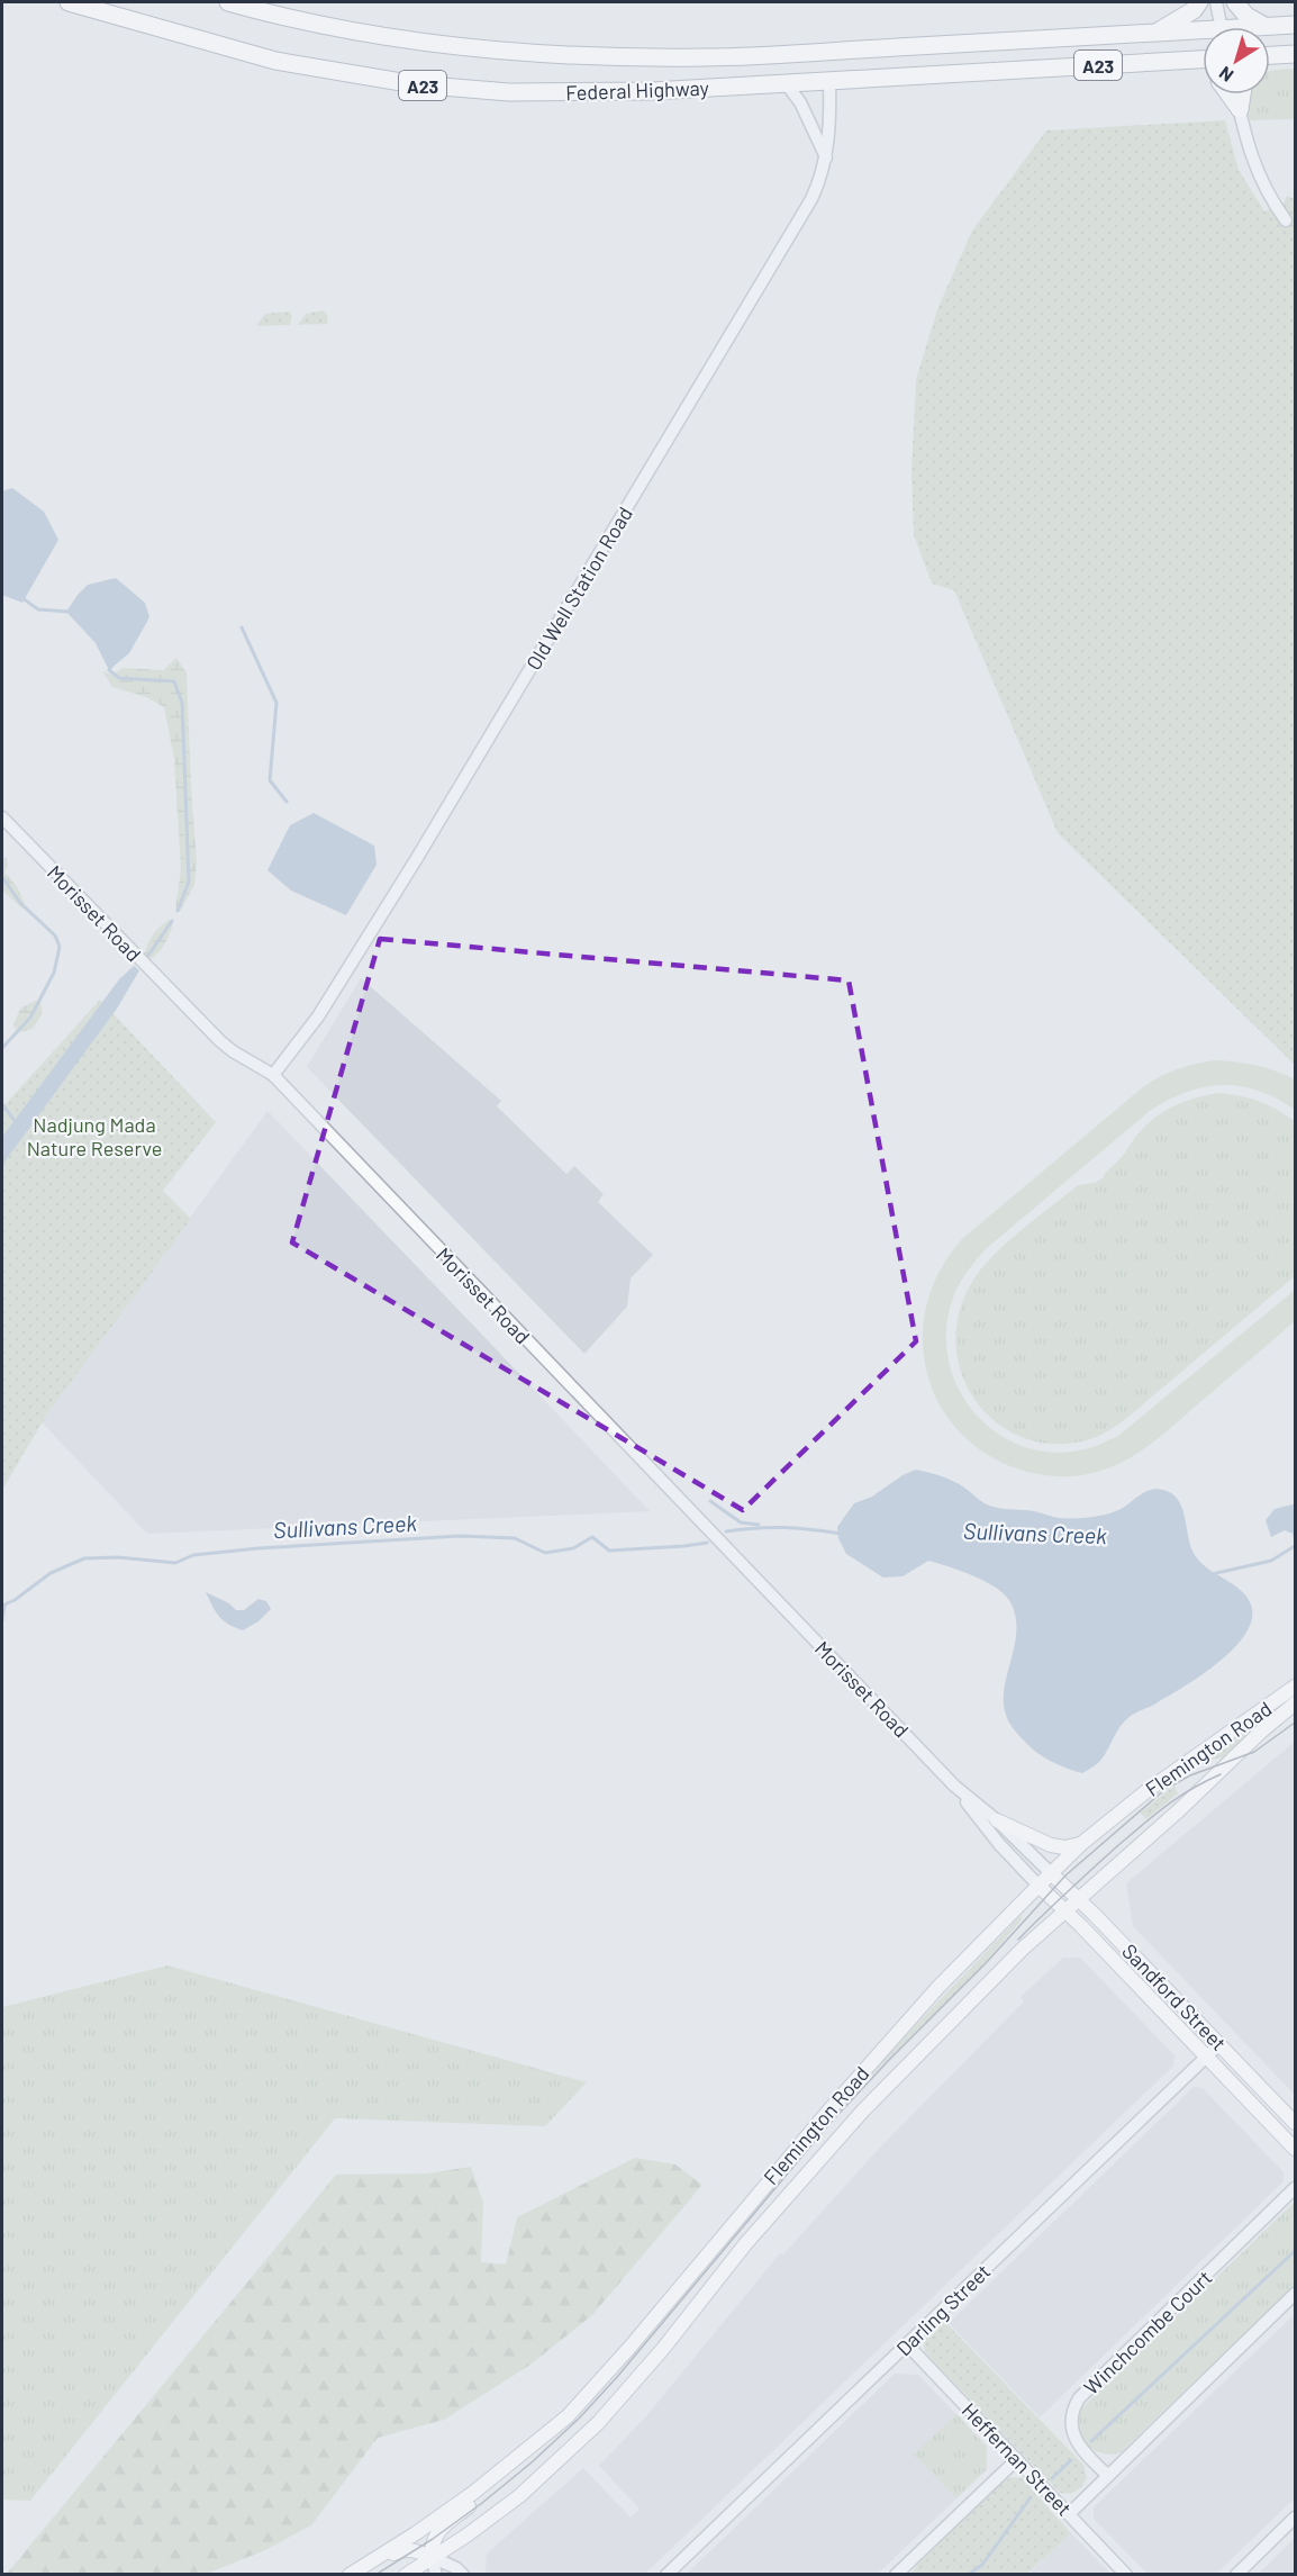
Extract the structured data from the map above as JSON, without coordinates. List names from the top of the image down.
{
  "streets": {
    "highway": ["A23", "Federal Highway"],
    "main road": ["Morisset Road", "Flemington Road", "Sandford Street"],
    "street": [
      "Old Well Station Road",
      "Darling Street",
      "Winchcombe Court",
      "Heffernan Street"
    ]
  },
  "crossings": [
    ["Federal Highway", "Old Well Station Road"],
    ["Old Well Station Road", "Morisset Road"],
    ["Morisset Road", "Flemington Road"],
    ["Morisset Road", "Sandford Street"],
    ["Flemington Road", "Sandford Street"],
    ["Sandford Street", "Darling Street"],
    ["Darling Street", "Heffernan Street"]
  ],
  "water": ["Sullivans Creek"],
  "parks": ["Nadjung Mada Nature Reserve"],
  "north": "bottom left"
}
